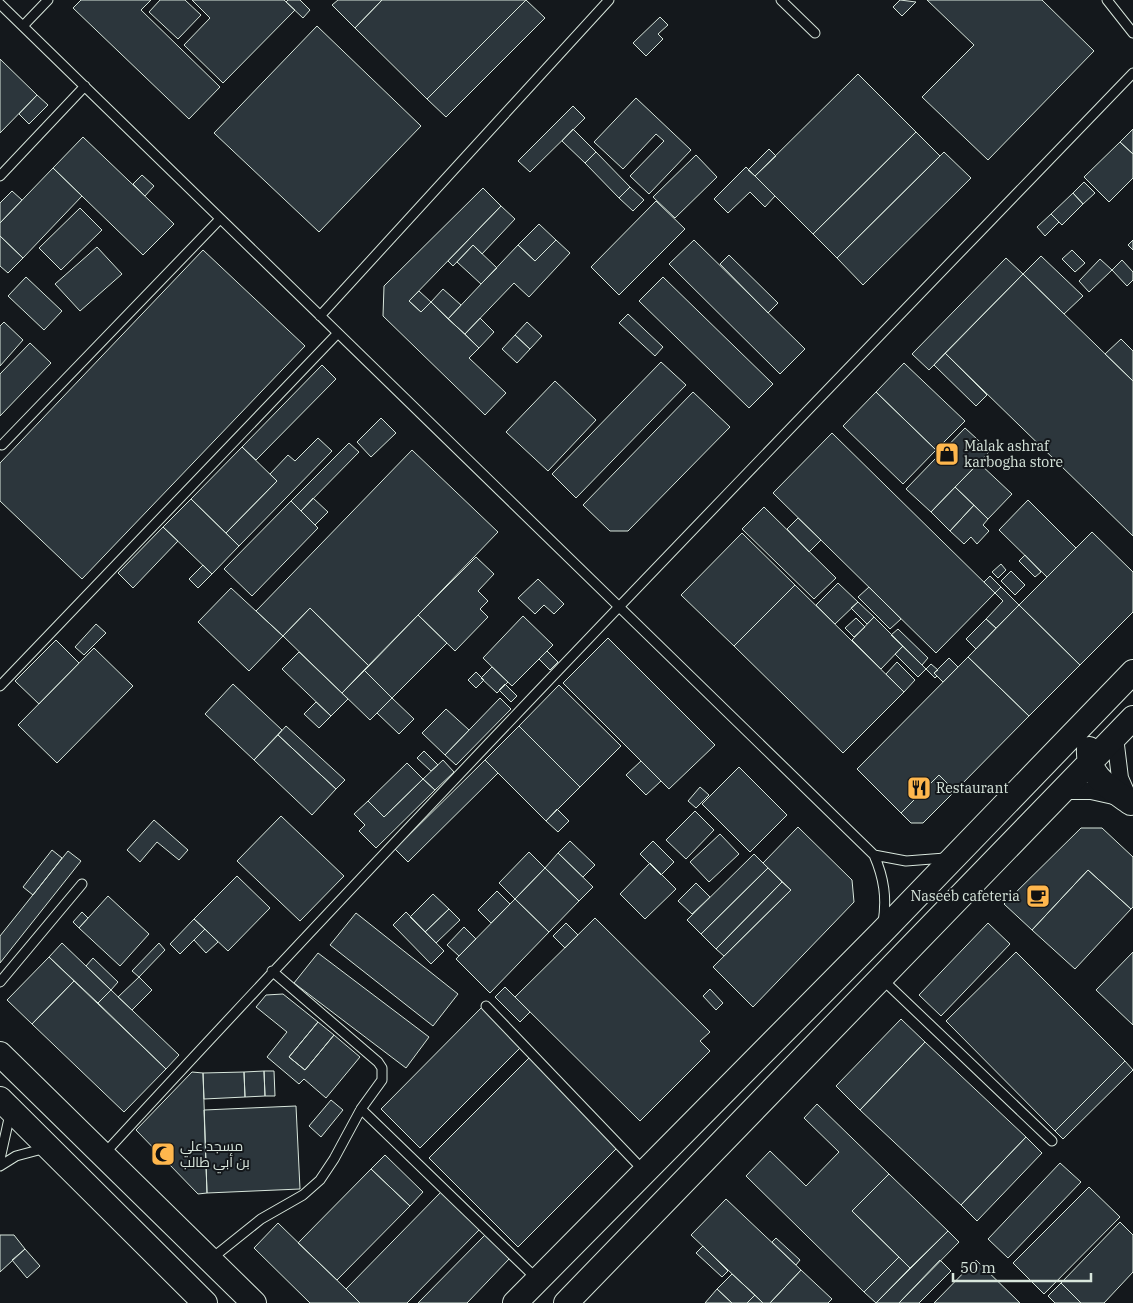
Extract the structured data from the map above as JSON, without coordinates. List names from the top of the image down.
{
  "places": {
    "shop": ["Malak ashraf karbogha store"],
    "restaurant": ["Restaurant"],
    "cafe": ["Naseeb cafeteria"],
    "mosque": ["مسجد علي بن أبي طالب"]
  },
  "scale_bar": "50 m"
}
